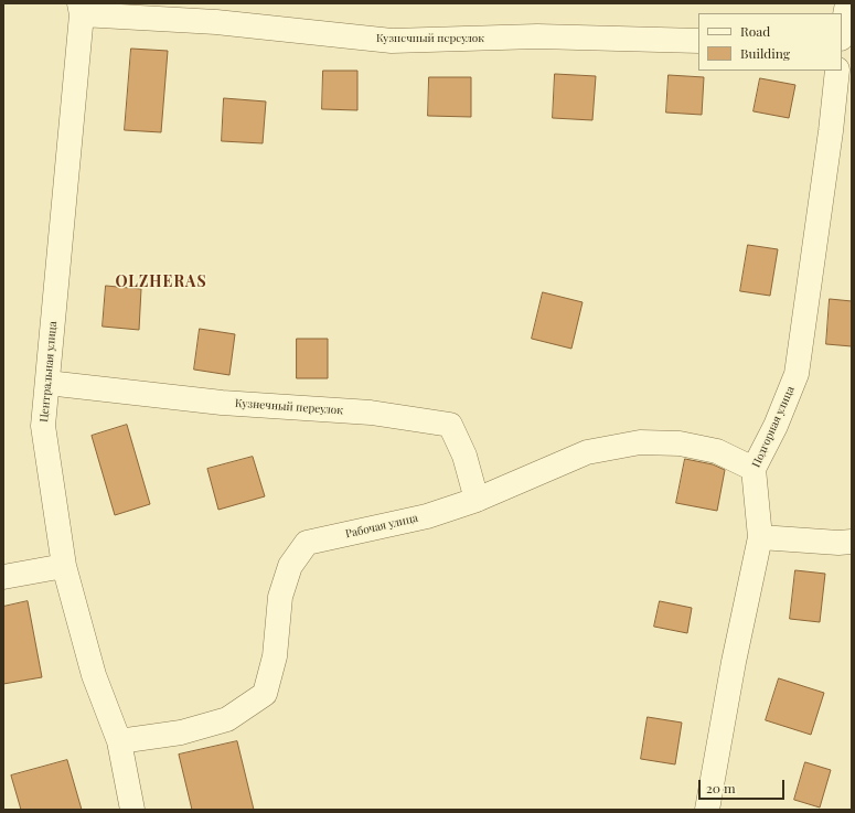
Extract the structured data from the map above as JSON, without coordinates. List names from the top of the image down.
{
  "streets": {
    "street": [
      "Кузнечный переулок",
      "Центральная улица",
      "Подгорная улица",
      "Рабочая улица"
    ]
  },
  "crossings": [
    ["Кузнечный переулок", "Центральная улица"],
    ["Кузнечный переулок", "Рабочая улица"],
    ["Центральная улица", "Рабочая улица"],
    ["Подгорная улица", "Рабочая улица"]
  ],
  "districts": ["OLZHERAS"],
  "legend": ["Road", "Building"],
  "scale_bar": "20 m"
}
